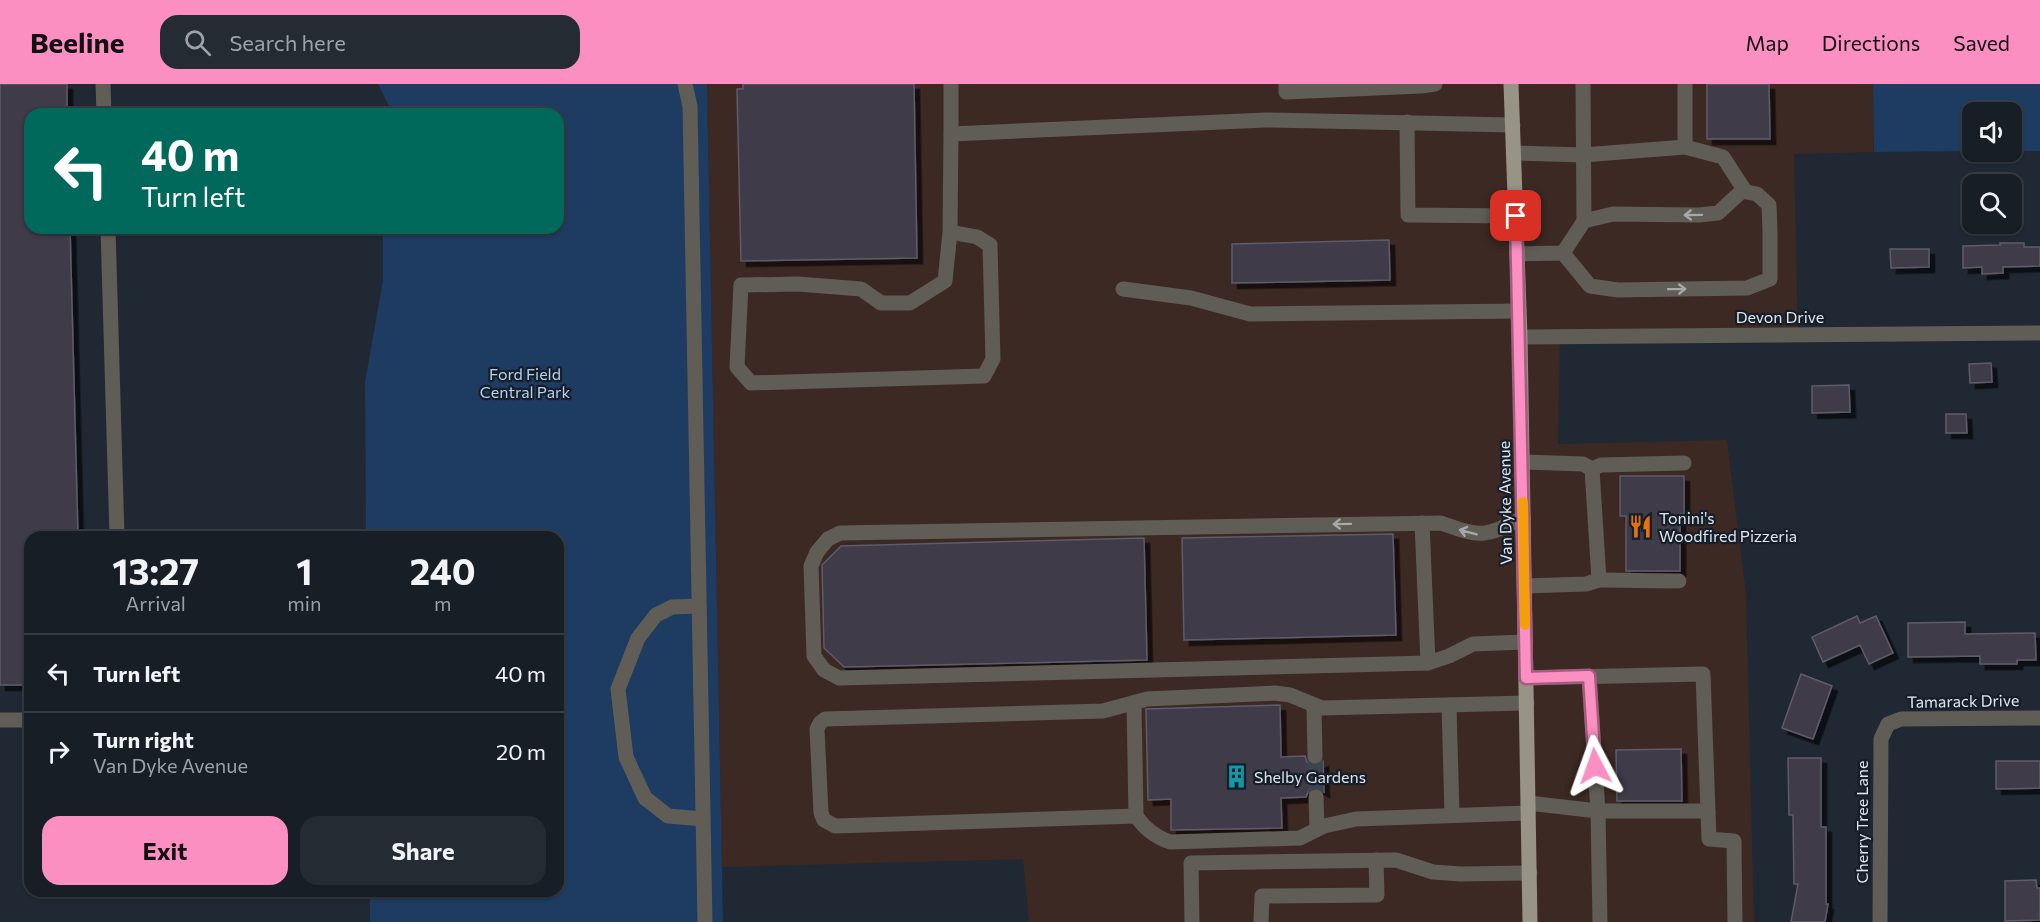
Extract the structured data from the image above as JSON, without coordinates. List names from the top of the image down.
{
  "streets": {
    "main road": ["Van Dyke Avenue"],
    "street": ["Devon Drive", "Tamarack Drive", "Cherry Tree Lane"]
  },
  "crossings": [
    ["Devon Drive", "Van Dyke Avenue"],
    ["Tamarack Drive", "Cherry Tree Lane"]
  ],
  "parks": ["Ford Field Central Park"],
  "places": {
    "restaurant": ["Tonini's Woodfired Pizzeria"],
    "building": ["Shelby Gardens"]
  },
  "page": {
    "header": "Beeline",
    "search": "Search here",
    "nav": ["Map", "Directions", "Saved"],
    "turn": ["40 m", "Turn left"],
    "eta": [
      "13:27",
      "Arrival",
      "1",
      "min",
      "240",
      "m"
    ],
    "list": [
      {
        "name": "Turn left",
        "value": "40 m"
      },
      {
        "name": "Turn right",
        "note": "Van Dyke Avenue",
        "value": "20 m"
      }
    ],
    "buttons": ["Exit", "Share"]
  }
}
